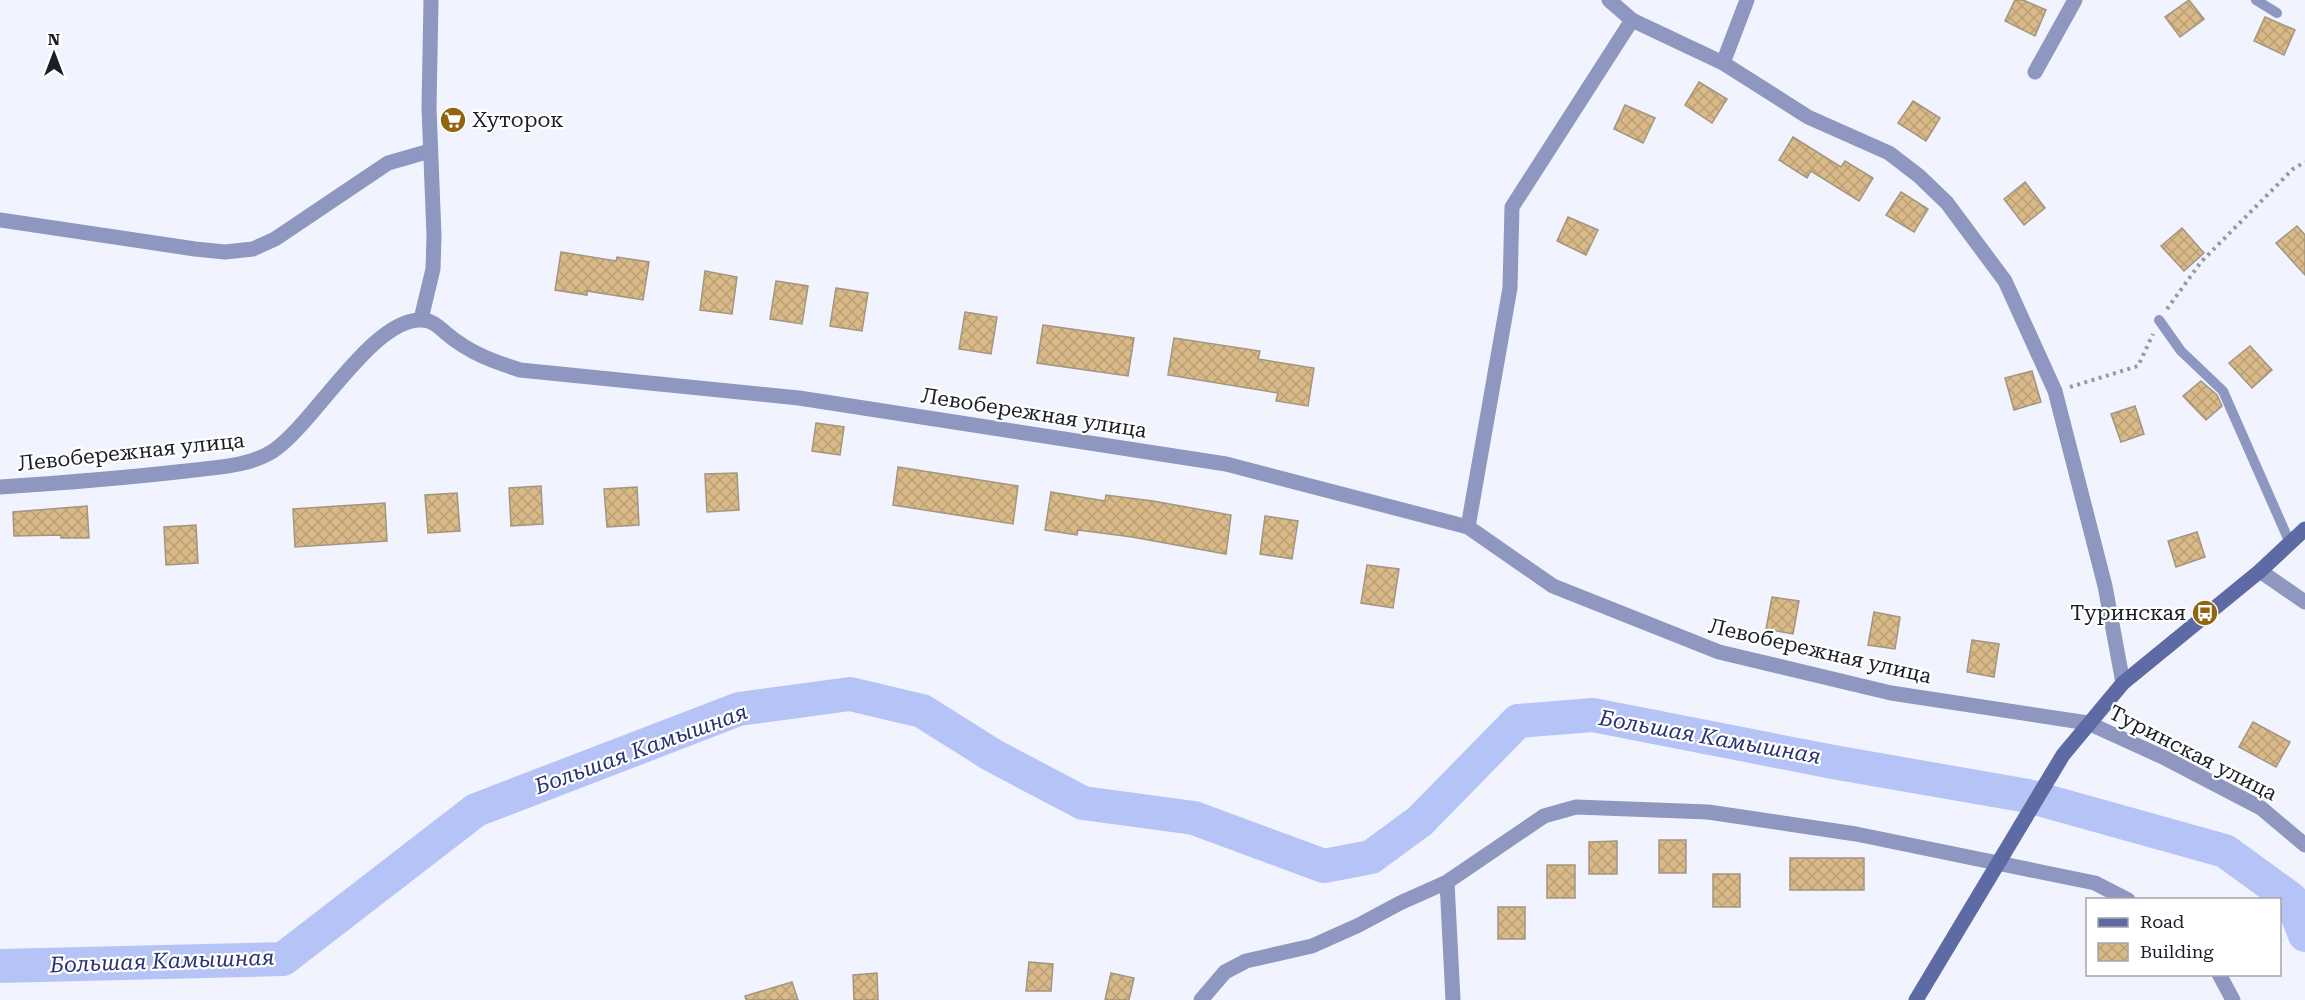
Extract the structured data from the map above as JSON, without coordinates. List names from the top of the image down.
{
  "streets": {
    "street": ["Левобережная улица", "Туринская улица"]
  },
  "crossings": [
    ["Левобережная улица", "Туринская улица"]
  ],
  "water": ["Большая Камышная"],
  "places": {
    "supermarket": ["Хуторок"],
    "bus stop": ["Туринская"]
  },
  "legend": ["Road", "Building"],
  "north": "top"
}
